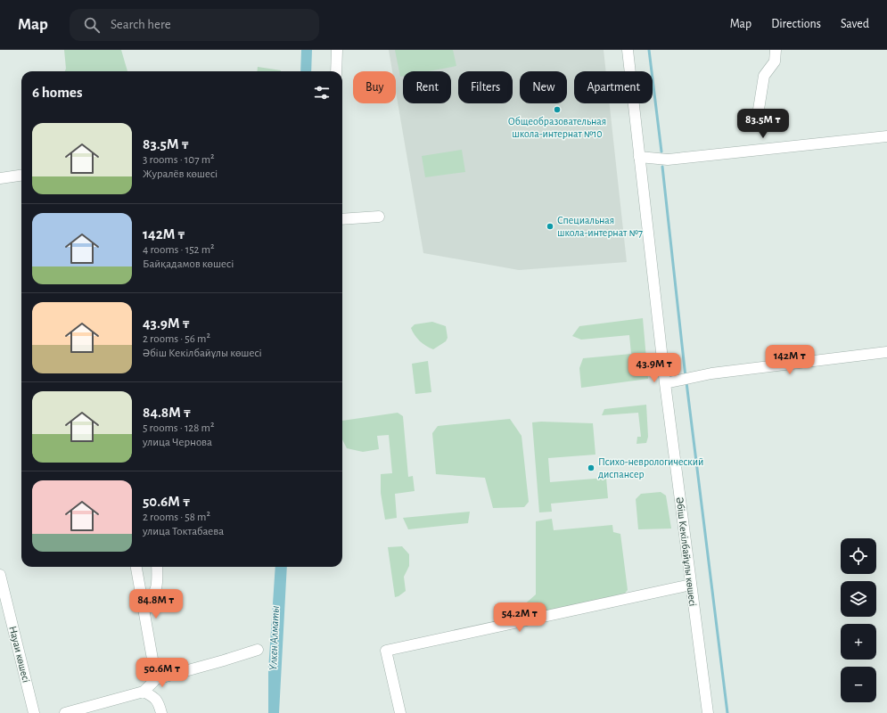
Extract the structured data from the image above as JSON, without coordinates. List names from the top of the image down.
{
  "streets": {
    "street": ["Әбіш Кекілбайұлы көшесі", "Науаи көшесі"]
  },
  "water": ["Үлкен Алматы"],
  "places": ["Общеобразовательная школа-интернат №10", "Специальная школа-интернат №7", "Психо-неврологический диспансер"],
  "page": {
    "header": "Map",
    "search": "Search here",
    "nav": ["Map", "Directions", "Saved"],
    "chip": [
      "Buy",
      "Rent",
      "Filters",
      "New",
      "Apartment"
    ],
    "heading": "6 homes",
    "price": [
      "83.5M ₸",
      "142M ₸",
      "43.9M ₸",
      "84.8M ₸",
      "54.2M ₸",
      "50.6M ₸"
    ],
    "list": [
      {
        "name": "83.5M ₸",
        "note": "3 rooms · 107 m² · Журалёв көшесі"
      },
      {
        "name": "142M ₸",
        "note": "4 rooms · 152 m² · Байқадамов көшесі"
      },
      {
        "name": "43.9M ₸",
        "note": "2 rooms · 56 m² · Әбіш Кекілбайұлы көшесі"
      },
      {
        "name": "84.8M ₸",
        "note": "5 rooms · 128 m² · улица Чернова"
      },
      {
        "name": "50.6M ₸",
        "note": "2 rooms · 58 m² · улица Токтабаева"
      }
    ],
    "map_buttons": ["+", "−"]
  }
}
